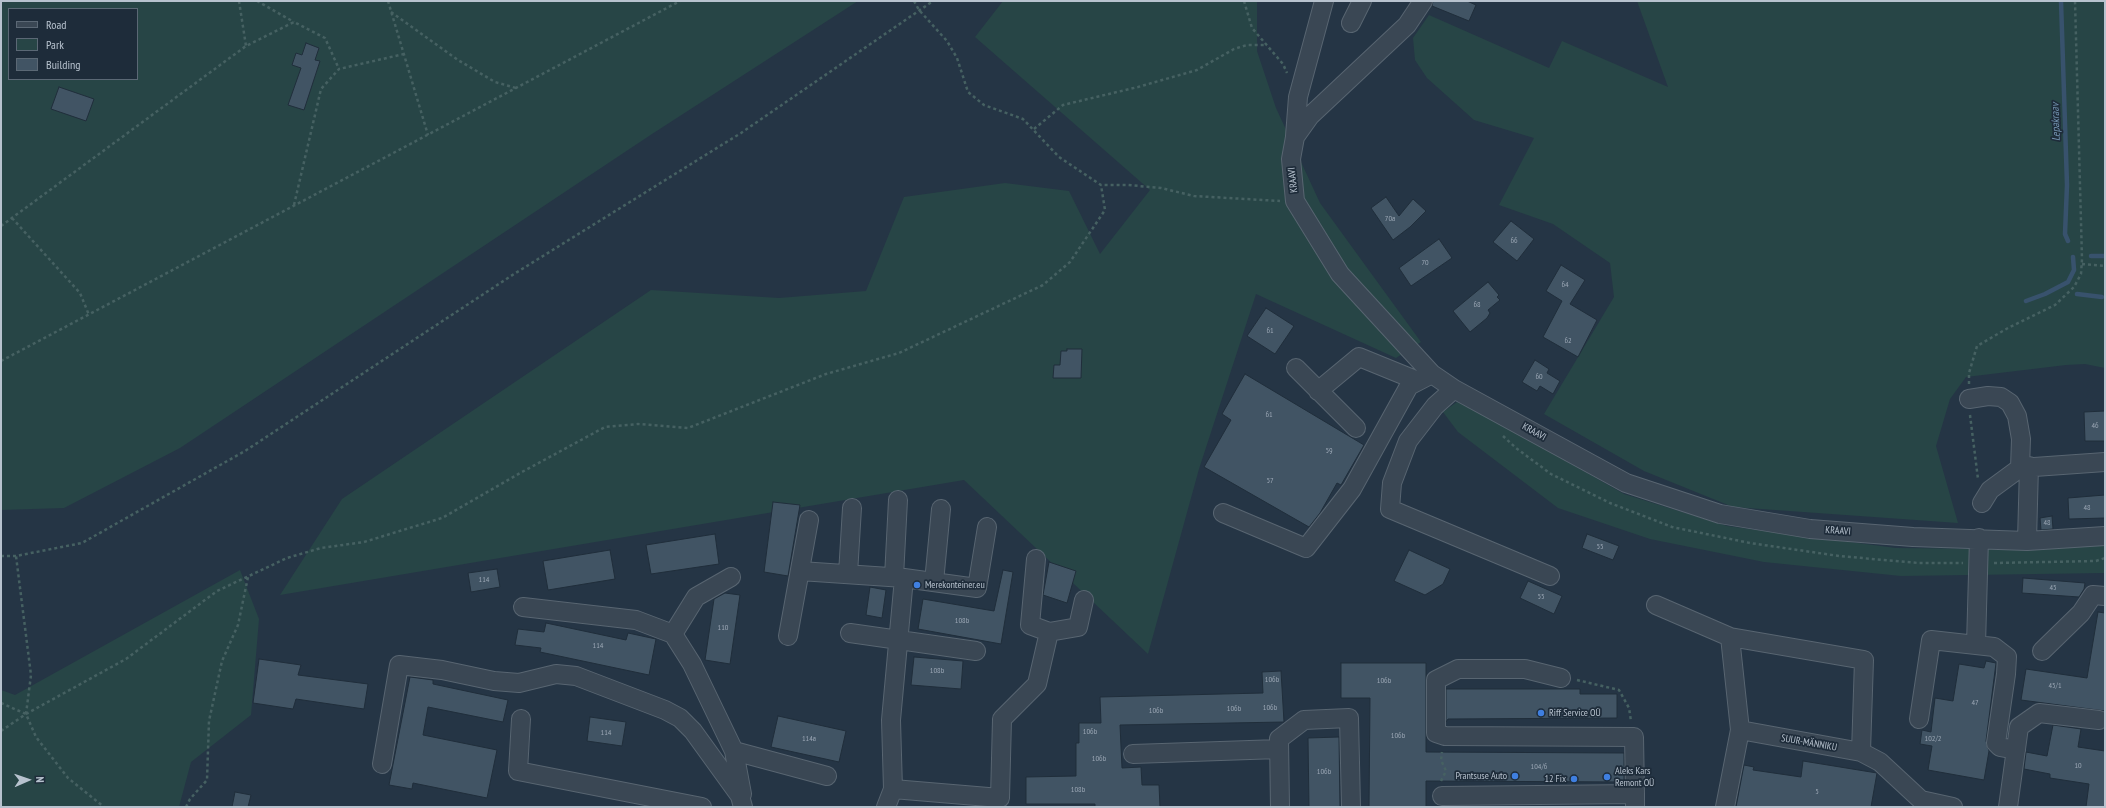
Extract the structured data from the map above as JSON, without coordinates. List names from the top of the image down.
{
  "streets": {
    "street": ["KRAAVI", "SUUR-MÄNNIKU"]
  },
  "water": ["Lepakraav"],
  "places": [
    "Merekonteiner.eu",
    "Riff Service OÜ",
    "Prantsuse Auto",
    "Aleks Kars Remont OÜ",
    "12 Fix"
  ],
  "house_numbers": [
    "70a",
    "66",
    "70",
    "64",
    "68",
    "61",
    "62",
    "60",
    "61",
    "46",
    "59",
    "57",
    "48",
    "48",
    "55",
    "114",
    "45",
    "55",
    "108b",
    "110",
    "114",
    "108b",
    "106b",
    "106b",
    "45/1",
    "47",
    "106b",
    "106b",
    "106b",
    "106b",
    "114",
    "106b",
    "114a",
    "102/2",
    "106b",
    "10",
    "104/6",
    "106b",
    "108b",
    "5"
  ],
  "legend": ["Road", "Park", "Building"],
  "north": "right"
}
